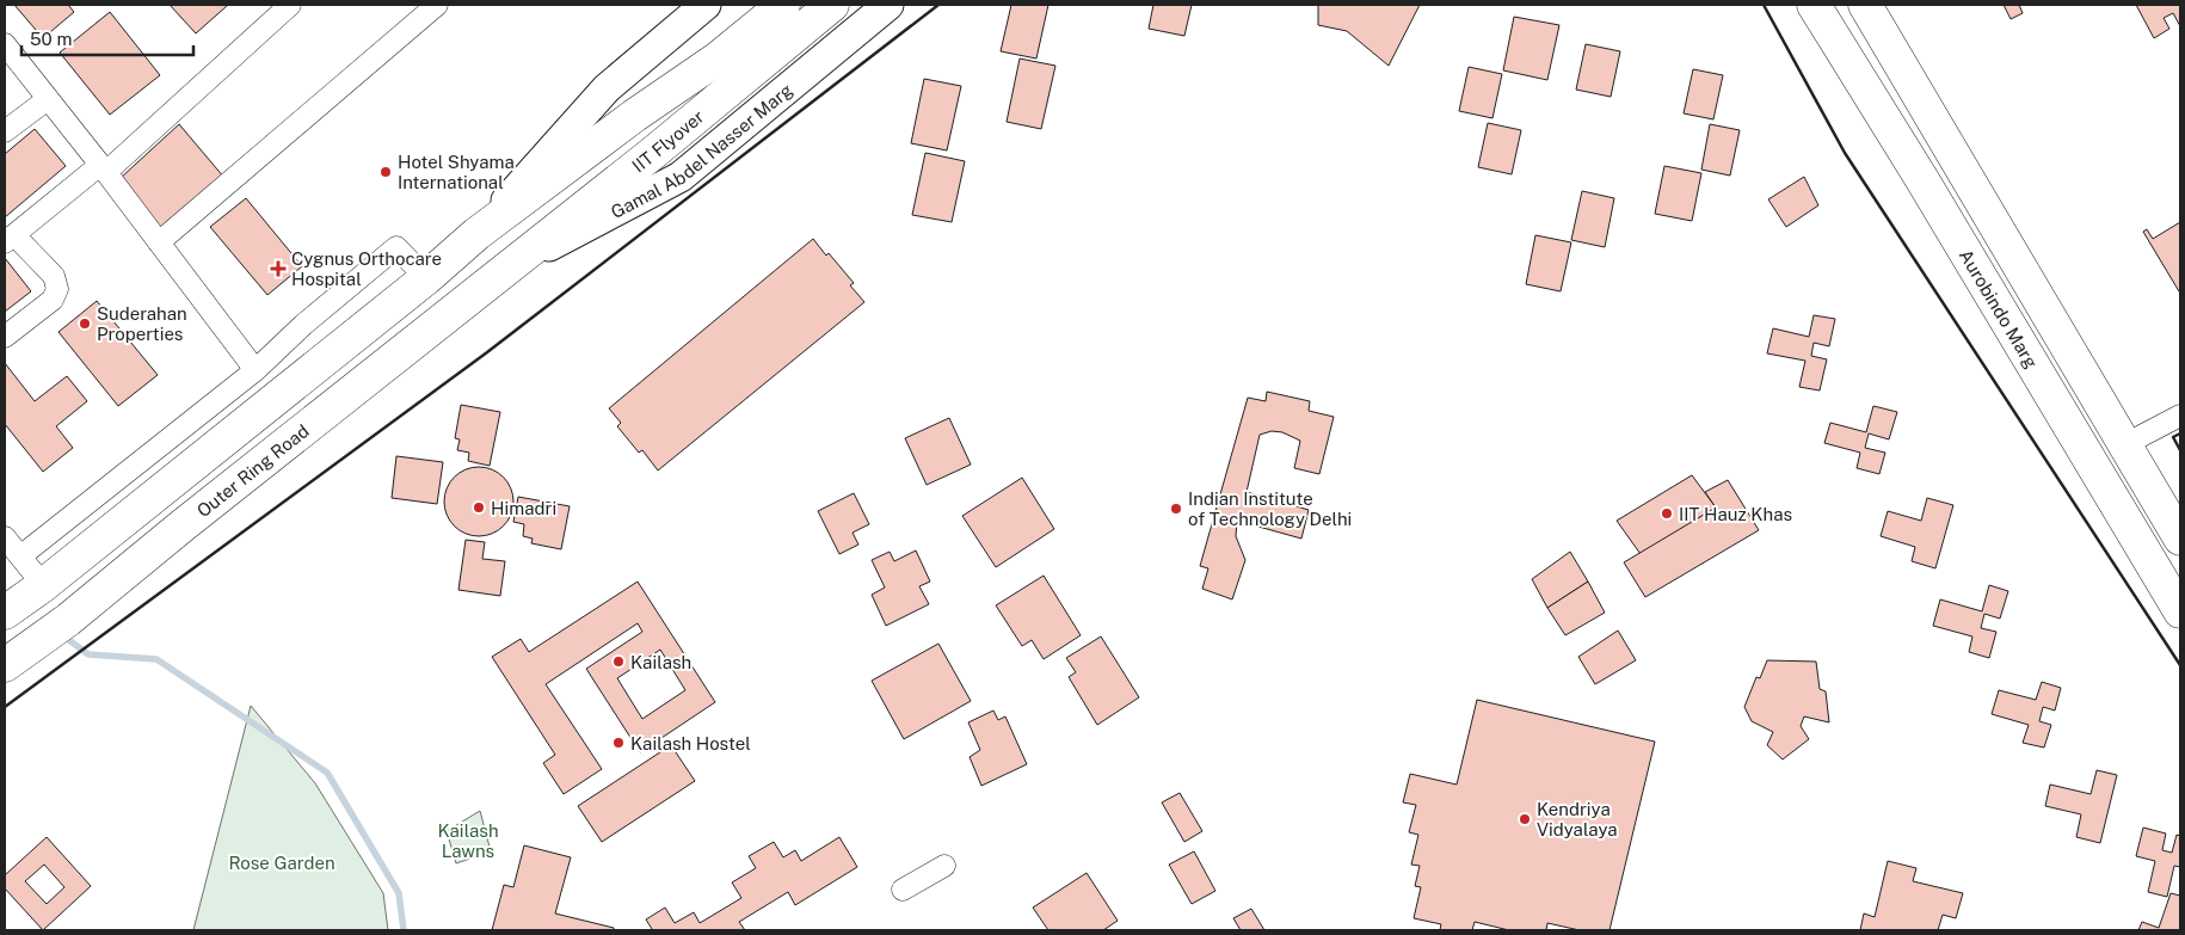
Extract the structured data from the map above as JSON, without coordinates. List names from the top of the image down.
{
  "streets": {
    "main road": ["IIT Flyover", "Aurobindo Marg", "Outer Ring Road"],
    "street": ["Gamal Abdel Nasser Marg"]
  },
  "crossings": [
    ["IIT Flyover", "Gamal Abdel Nasser Marg"],
    ["IIT Flyover", "Outer Ring Road"],
    ["Gamal Abdel Nasser Marg", "Outer Ring Road"]
  ],
  "parks": ["Kailash Lawns", "Rose Garden"],
  "places": {
    "other": [
      "Hotel Shyama International",
      "Suderahan Properties",
      "Himadri",
      "Indian Institute of Technology Delhi",
      "IIT Hauz Khas",
      "Kailash",
      "Kailash Hostel",
      "Kendriya Vidyalaya"
    ],
    "health": ["Cygnus Orthocare Hospital"]
  },
  "scale_bar": "50 m"
}
